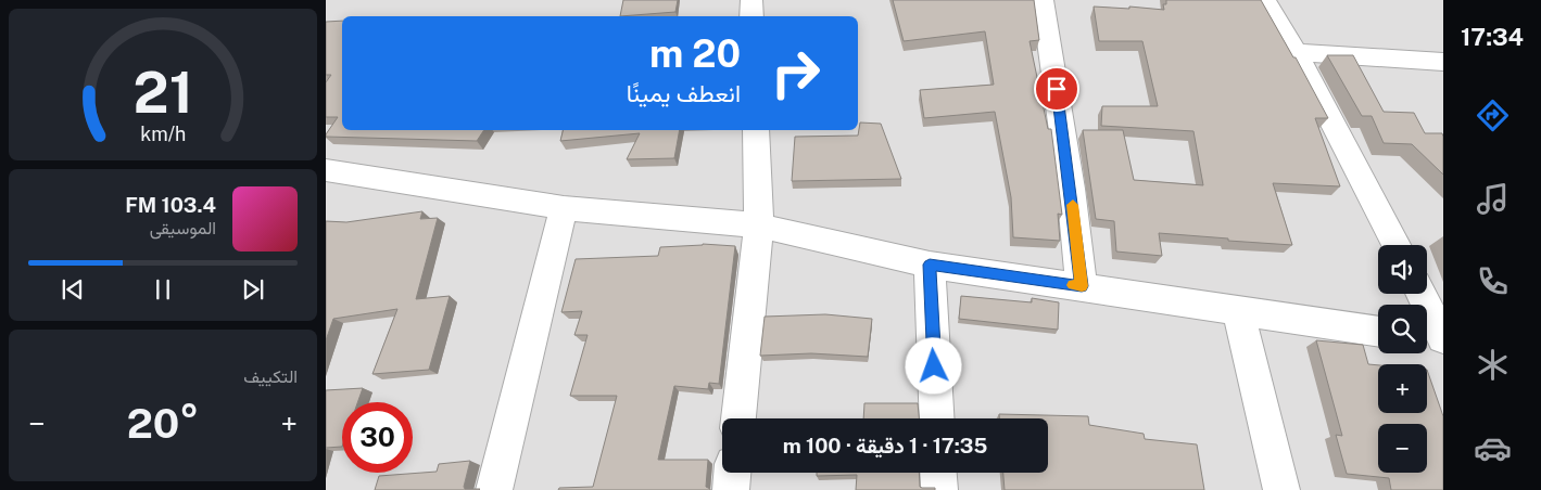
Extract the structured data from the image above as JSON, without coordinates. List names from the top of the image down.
{
  "page": {
    "tabs": "17:34",
    "turn": ["20 m", "انعطف يمينًا"],
    "song": ["103.4 FM", "الموسيقى"],
    "map_buttons": ["+", "−"],
    "tile": "التكييف",
    "heat": ["−", "20°", "+"],
    "limit": "30",
    "trip": "17:35 · 1 دقيقة · 100 m",
    "gauge": ["21", "km/h"]
  }
}
